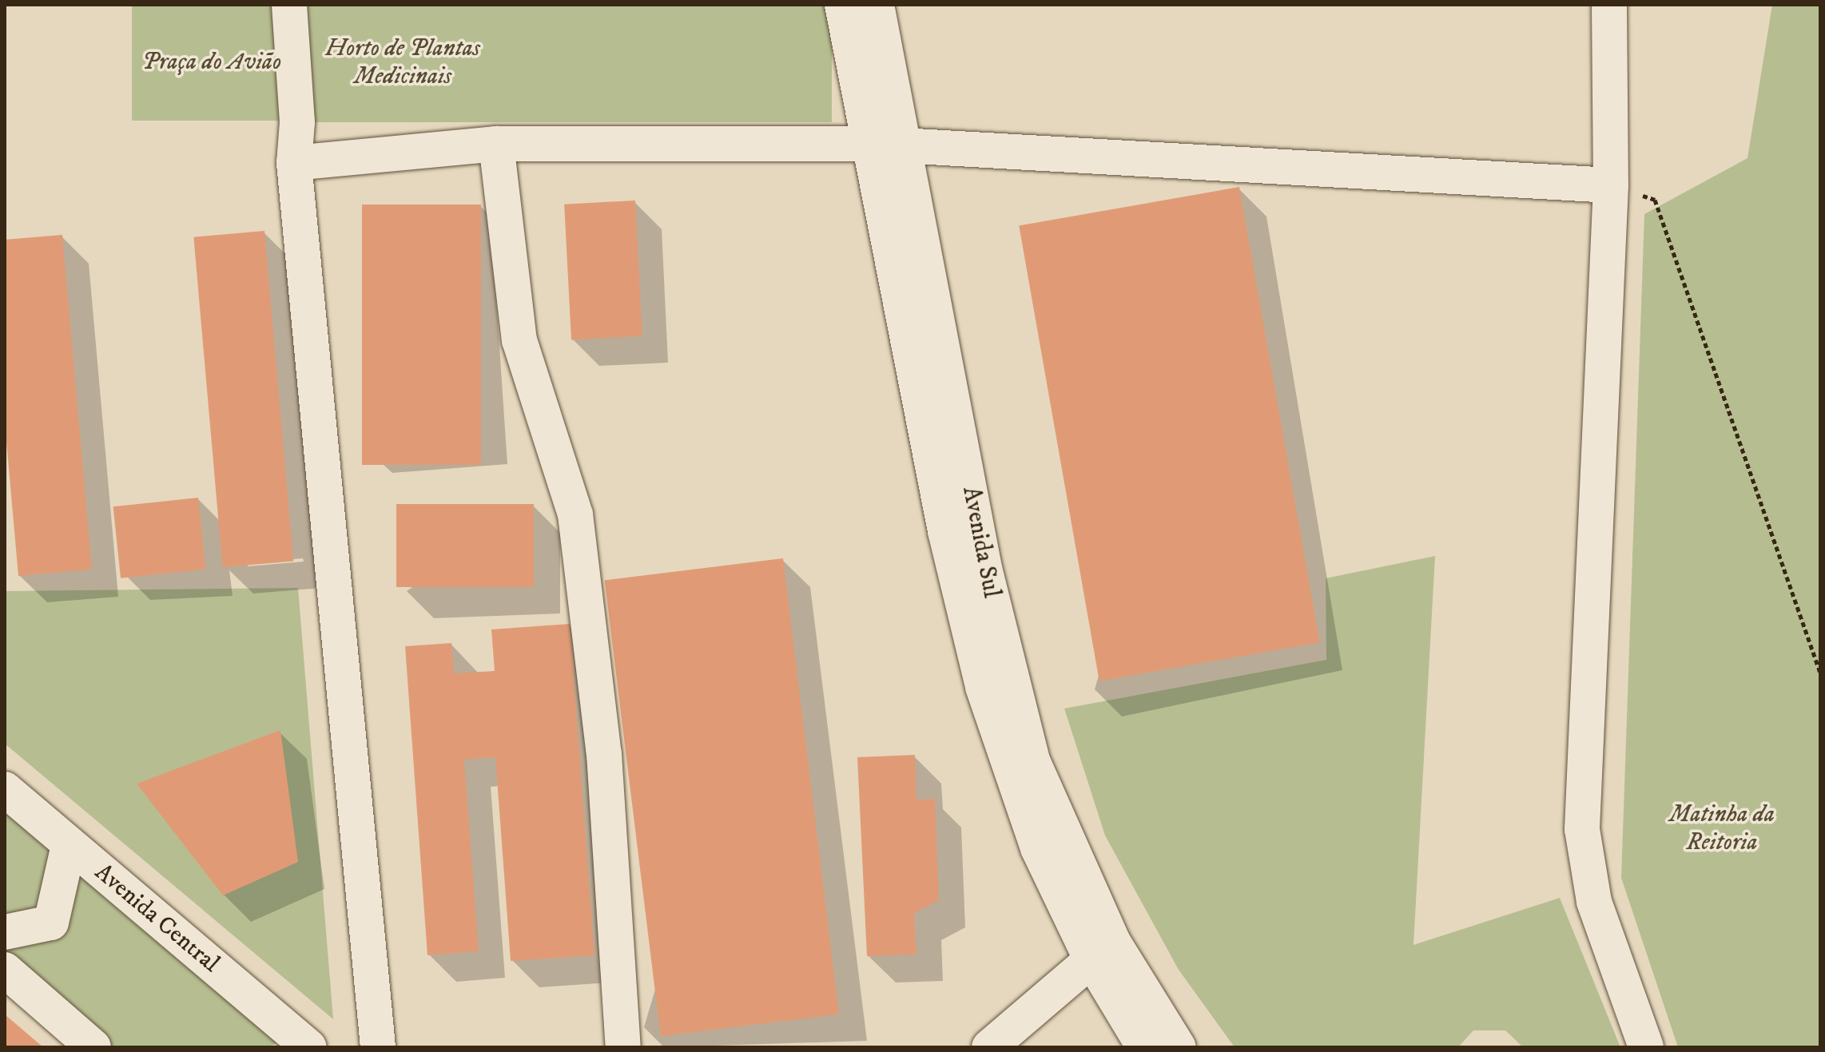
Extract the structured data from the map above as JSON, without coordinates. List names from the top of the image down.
{
  "streets": {
    "street": ["Avenida Sul", "Avenida Central"]
  },
  "parks": ["Horto de Plantas Medicinais", "Praça do Avião", "Matinha da Reitoria"]
}
